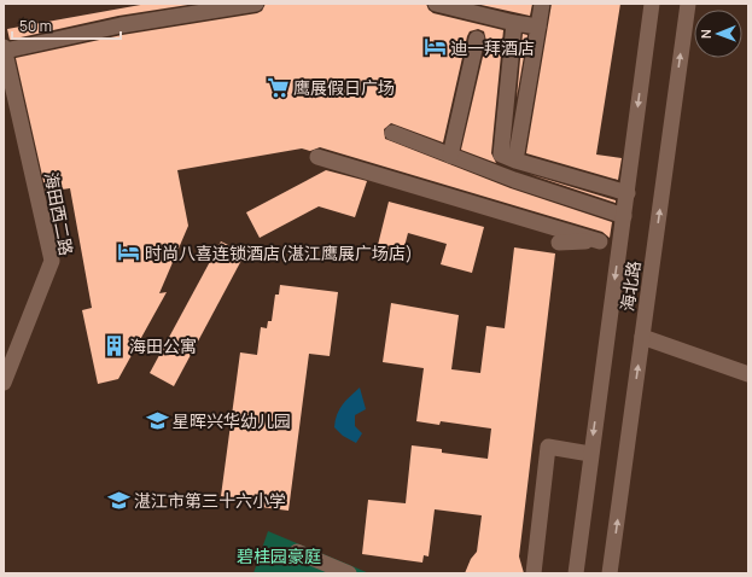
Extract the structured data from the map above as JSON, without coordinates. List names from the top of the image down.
{
  "streets": {
    "street": ["海田西二路", "海北路"]
  },
  "parks": ["碧桂园豪庭"],
  "places": {
    "hotel": ["迪一拜酒店", "时尚八喜连锁酒店(湛江鹰展广场店)"],
    "supermarket": ["鹰展假日广场"],
    "building": ["海田公寓"],
    "school or university": ["星晖兴华幼儿园", "湛江市第三十六小学"]
  },
  "scale_bar": "50 m",
  "north": "left"
}
